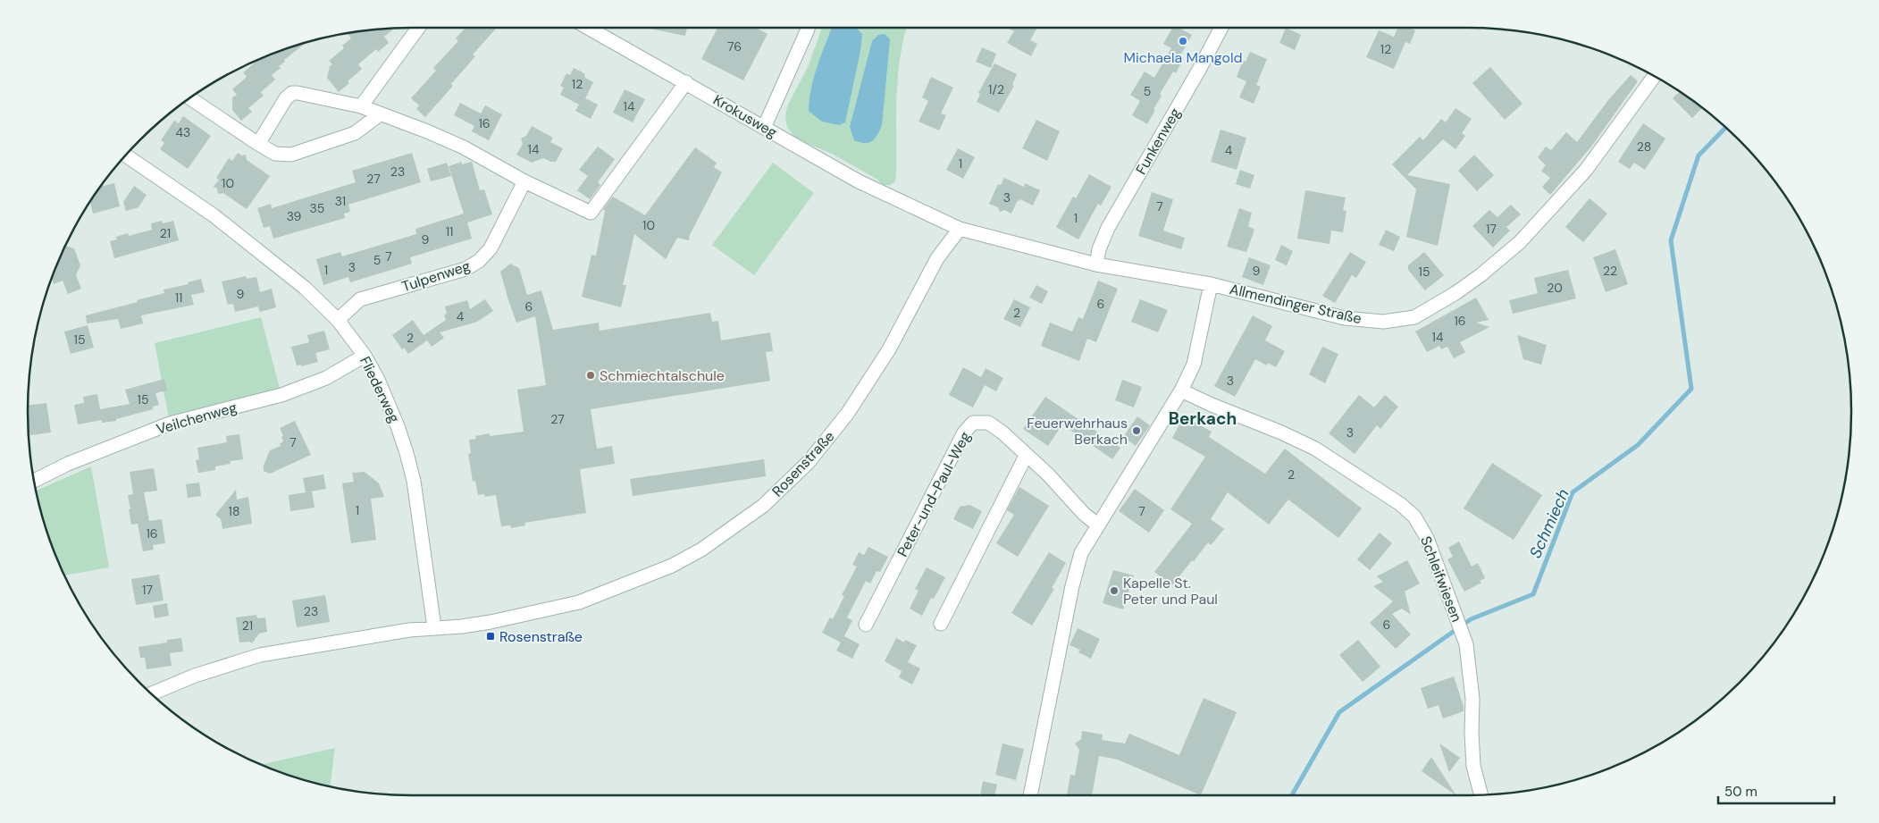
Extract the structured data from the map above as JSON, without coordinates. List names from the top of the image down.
{
  "streets": {
    "street": [
      "Krokusweg",
      "Funkenweg",
      "Tulpenweg",
      "Allmendinger Straße",
      "Fliederweg",
      "Veilchenweg",
      "Rosenstraße",
      "Peter-und-Paul-Weg",
      "Schleifwiesen"
    ]
  },
  "crossings": [
    ["Krokusweg", "Allmendinger Straße"],
    ["Funkenweg", "Allmendinger Straße"],
    ["Tulpenweg", "Fliederweg"],
    ["Allmendinger Straße", "Rosenstraße"],
    ["Fliederweg", "Veilchenweg"],
    ["Fliederweg", "Rosenstraße"]
  ],
  "districts": ["Berkach"],
  "water": ["Schmiech"],
  "places": {
    "other": [
      "Michaela Mangold",
      "Schmiechtalschule",
      "Feuerwehrhaus Berkach",
      "Kapelle St. Peter und Paul"
    ],
    "transit": ["Rosenstraße"]
  },
  "house_numbers": [
    "76",
    "12",
    "12",
    "1/2",
    "5",
    "14",
    "16",
    "43",
    "28",
    "14",
    "4",
    "1",
    "23",
    "27",
    "10",
    "3",
    "31",
    "7",
    "35",
    "39",
    "1",
    "10",
    "17",
    "11",
    "21",
    "9",
    "7",
    "5",
    "3",
    "1",
    "9",
    "22",
    "15",
    "20",
    "9",
    "11",
    "6",
    "6",
    "2",
    "4",
    "16",
    "14",
    "2",
    "15",
    "3",
    "15",
    "27",
    "3",
    "7",
    "2",
    "1",
    "18",
    "7",
    "16",
    "17",
    "23",
    "6",
    "21"
  ],
  "scale_bar": "50 m"
}
